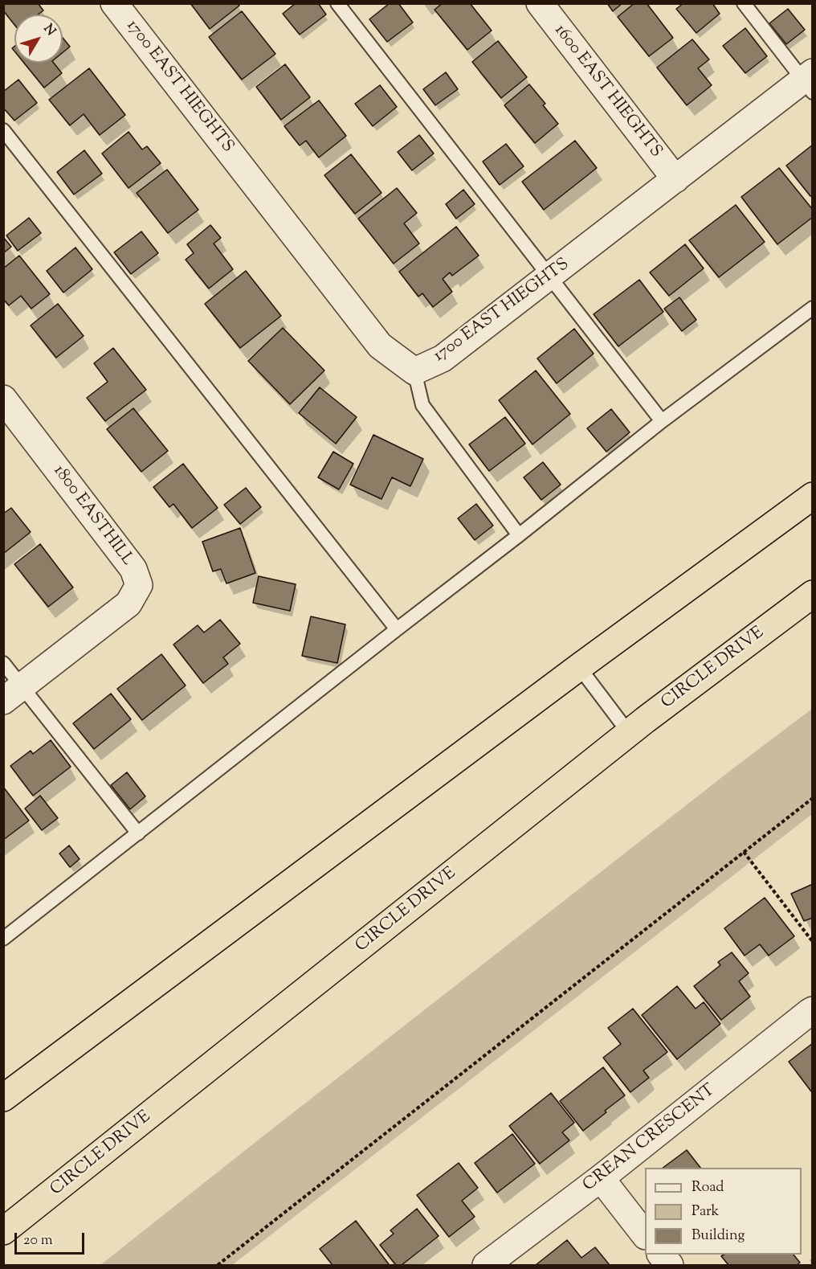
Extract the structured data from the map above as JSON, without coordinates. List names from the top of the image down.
{
  "streets": {
    "highway": ["CIRCLE DRIVE"],
    "street": [
      "1700 EAST HIEGHTS",
      "1600 EAST HIEGHTS",
      "1800 EASTHILL",
      "CREAN CRESCENT"
    ]
  },
  "crossings": [
    ["1700 EAST HIEGHTS", "1600 EAST HIEGHTS"]
  ],
  "legend": ["Road", "Park", "Building"],
  "scale_bar": "20 m",
  "north": "top right"
}
